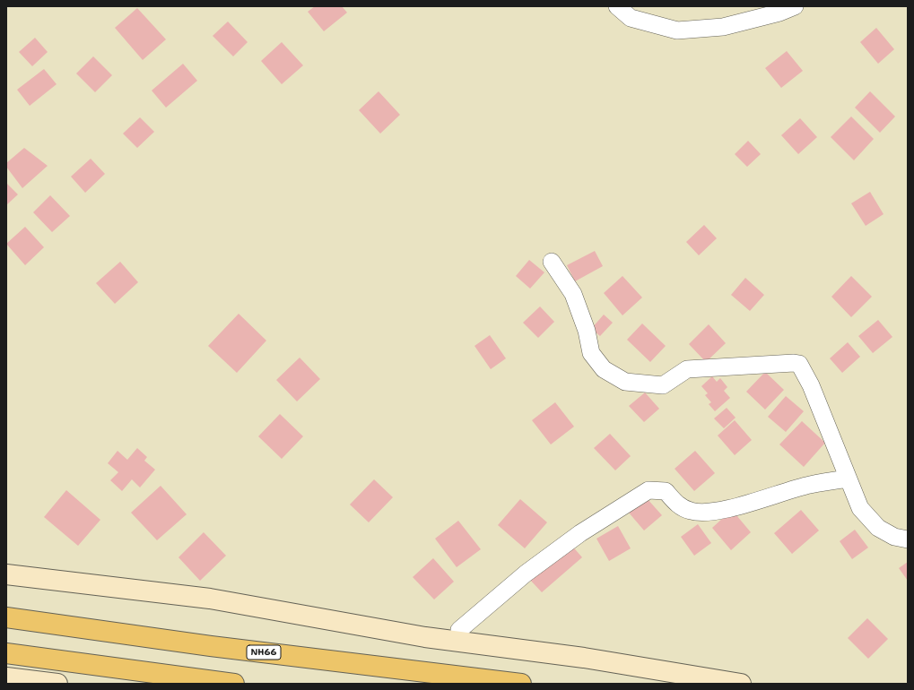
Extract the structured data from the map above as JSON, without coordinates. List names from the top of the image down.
{
  "streets": {
    "highway": ["NH66"]
  }
}
